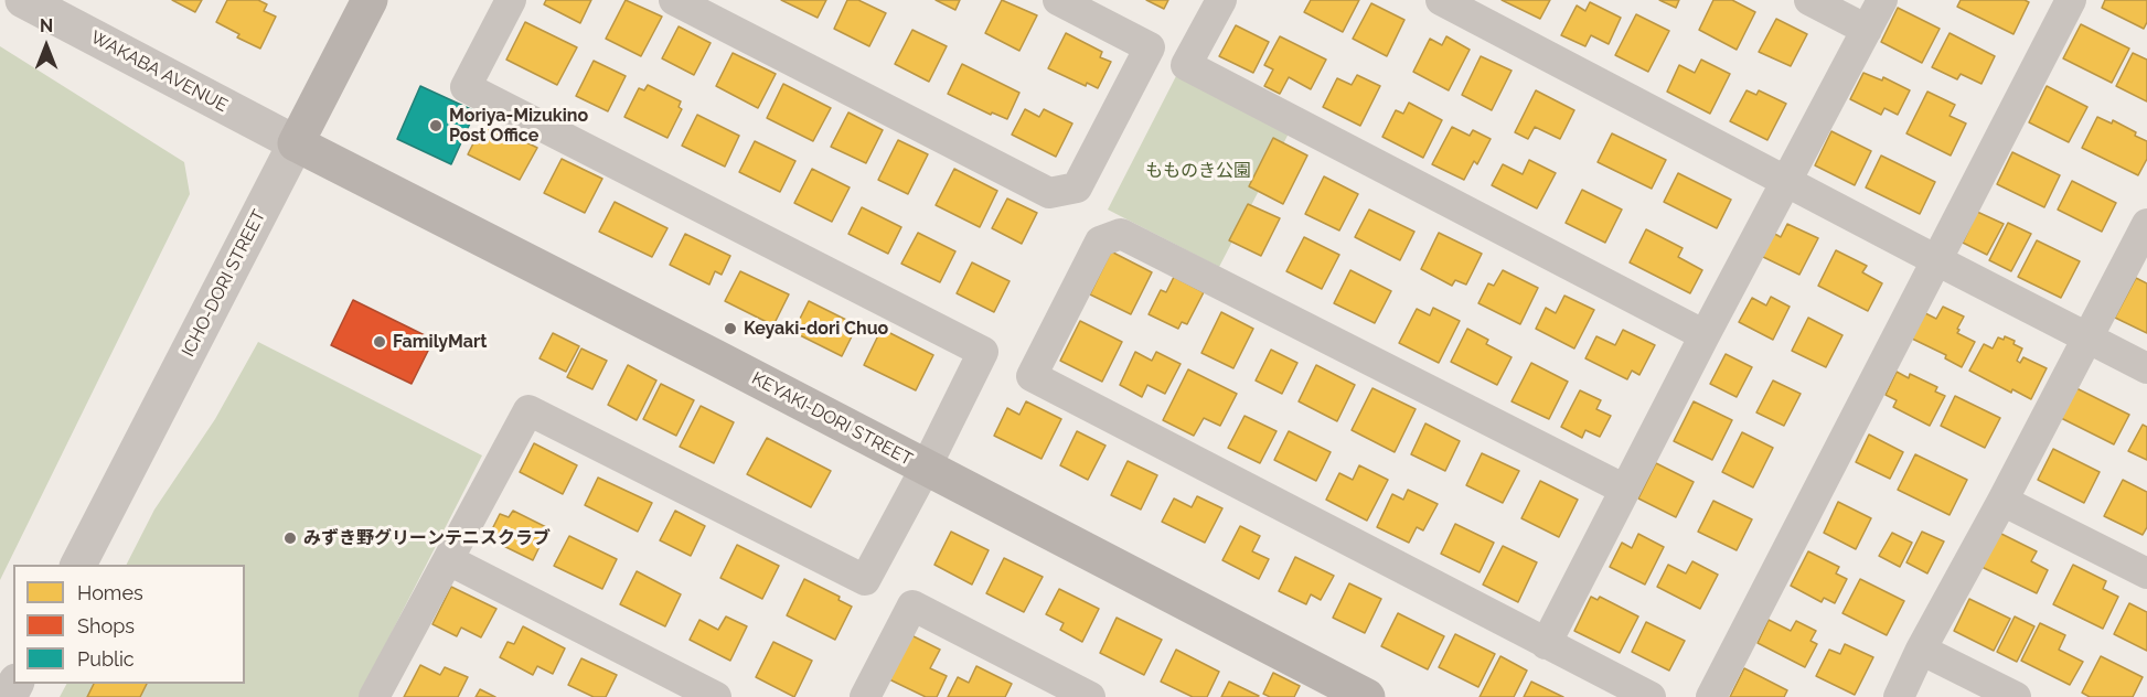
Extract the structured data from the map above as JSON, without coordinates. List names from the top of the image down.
{
  "streets": {
    "main road": ["ICHO-DORI STREET", "KEYAKI-DORI STREET"],
    "street": ["WAKABA AVENUE"]
  },
  "crossings": [
    ["WAKABA AVENUE", "ICHO-DORI STREET"],
    ["WAKABA AVENUE", "KEYAKI-DORI STREET"],
    ["ICHO-DORI STREET", "KEYAKI-DORI STREET"]
  ],
  "parks": ["もものき公園"],
  "places": [
    "Moriya-Mizukino Post Office",
    "Keyaki-dori Chuo",
    "FamilyMart",
    "みずき野グリーンテニスクラブ"
  ],
  "legend": ["Homes", "Shops", "Public"],
  "north": "top"
}
